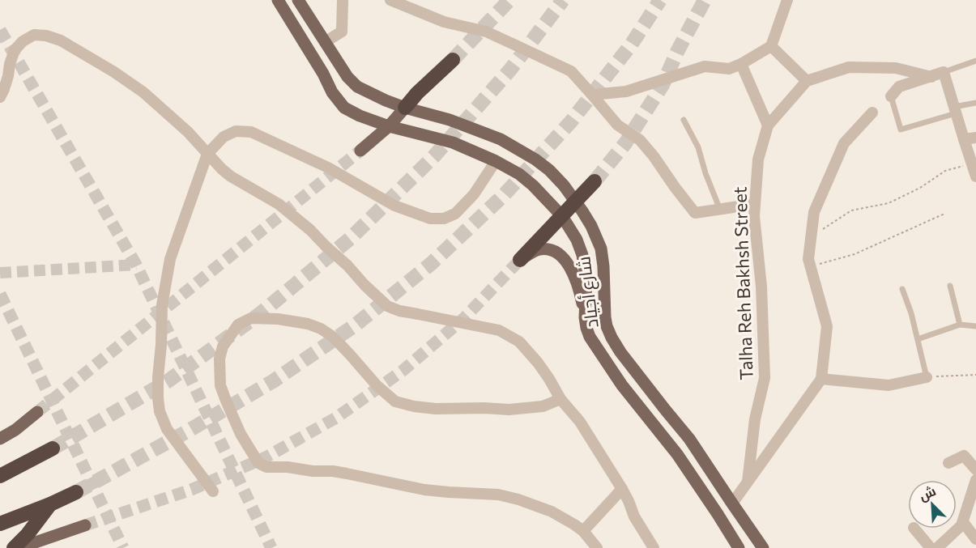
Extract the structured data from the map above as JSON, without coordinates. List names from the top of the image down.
{
  "streets": {
    "main road": ["شارع أجياد"],
    "street": ["Talha Reh Bakhsh Street"]
  },
  "north": "top left"
}
